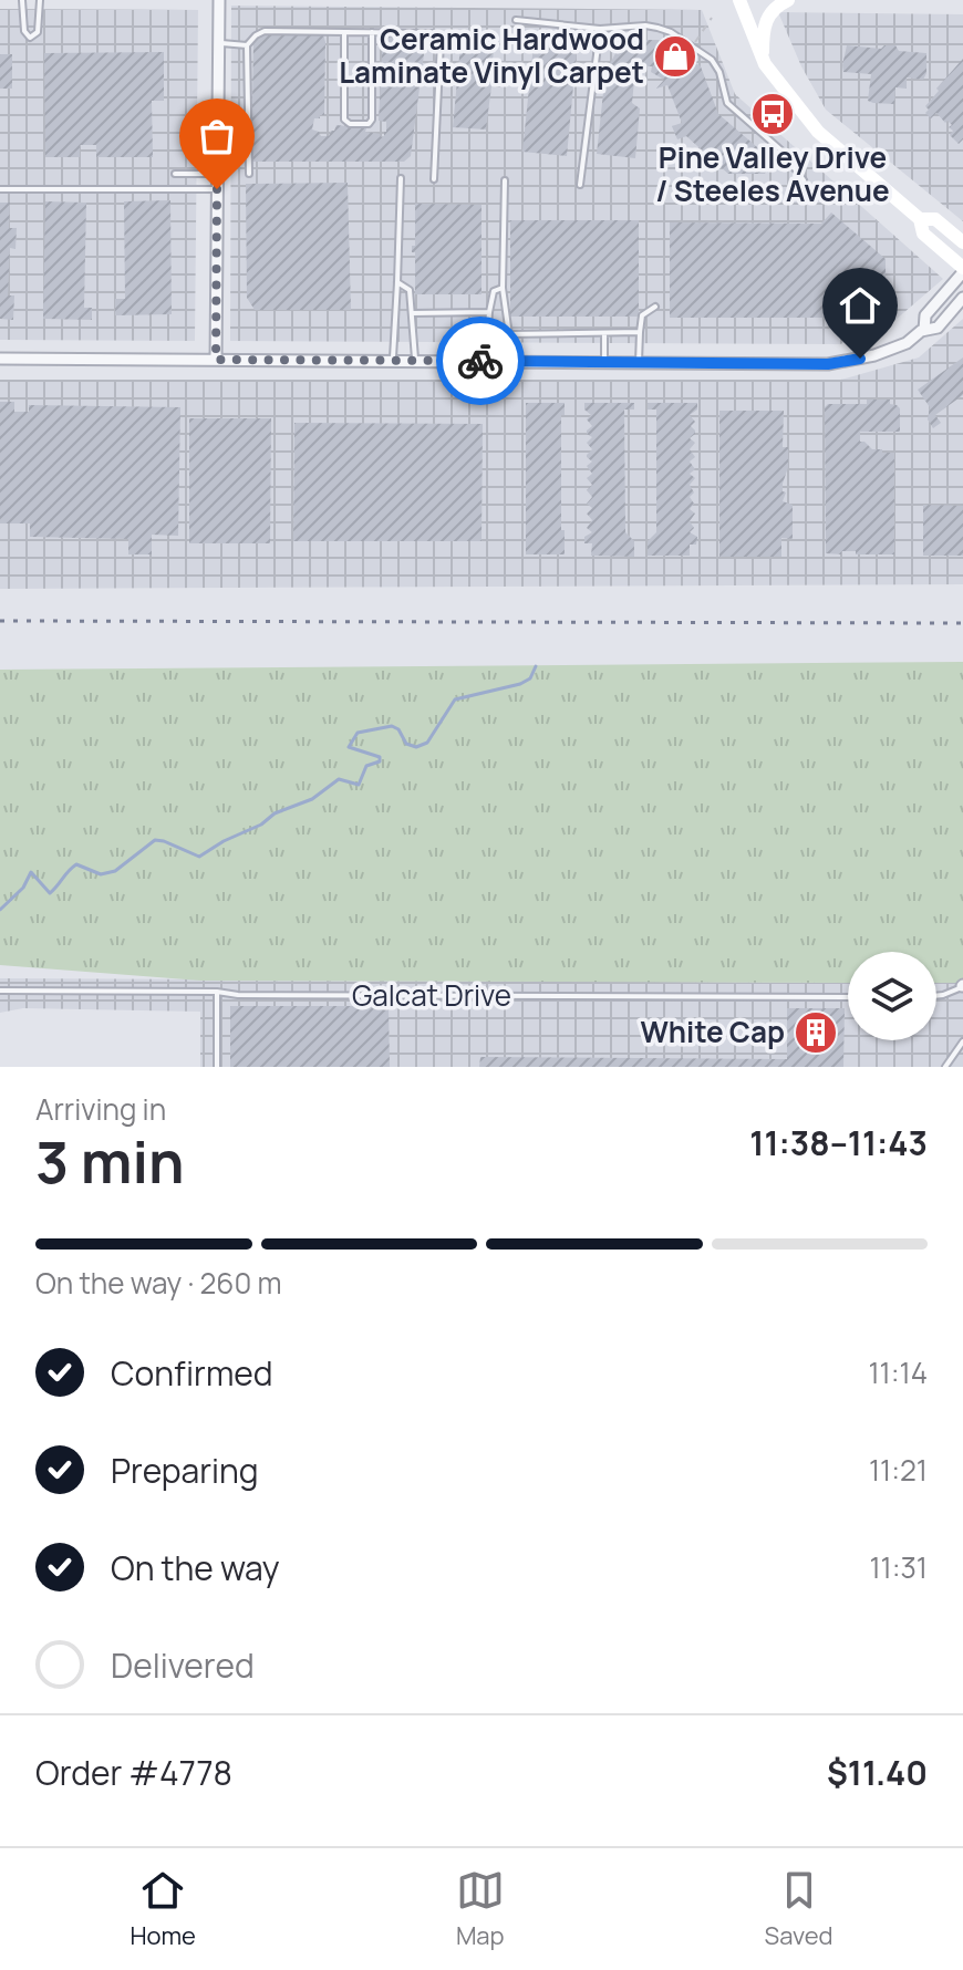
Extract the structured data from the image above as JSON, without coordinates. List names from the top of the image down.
{
  "streets": {
    "lane": ["Galcat Drive"]
  },
  "places": {
    "shop": ["Ceramic Hardwood Laminate Vinyl Carpet"],
    "bus stop": ["Pine Valley Drive / Steeles Avenue"],
    "building": ["White Cap"]
  },
  "page": {
    "heading": ["3 min", "Arriving in", "11:38–11:43"],
    "panel": ["Order #4778", "$11.40"],
    "bar": "On the way · 260 m",
    "list": [
      ["Confirmed", "11:14"],
      ["Preparing", "11:21"],
      ["On the way", "11:31"],
      "Delivered"
    ],
    "tabs": ["Home", "Map", "Saved"]
  }
}
